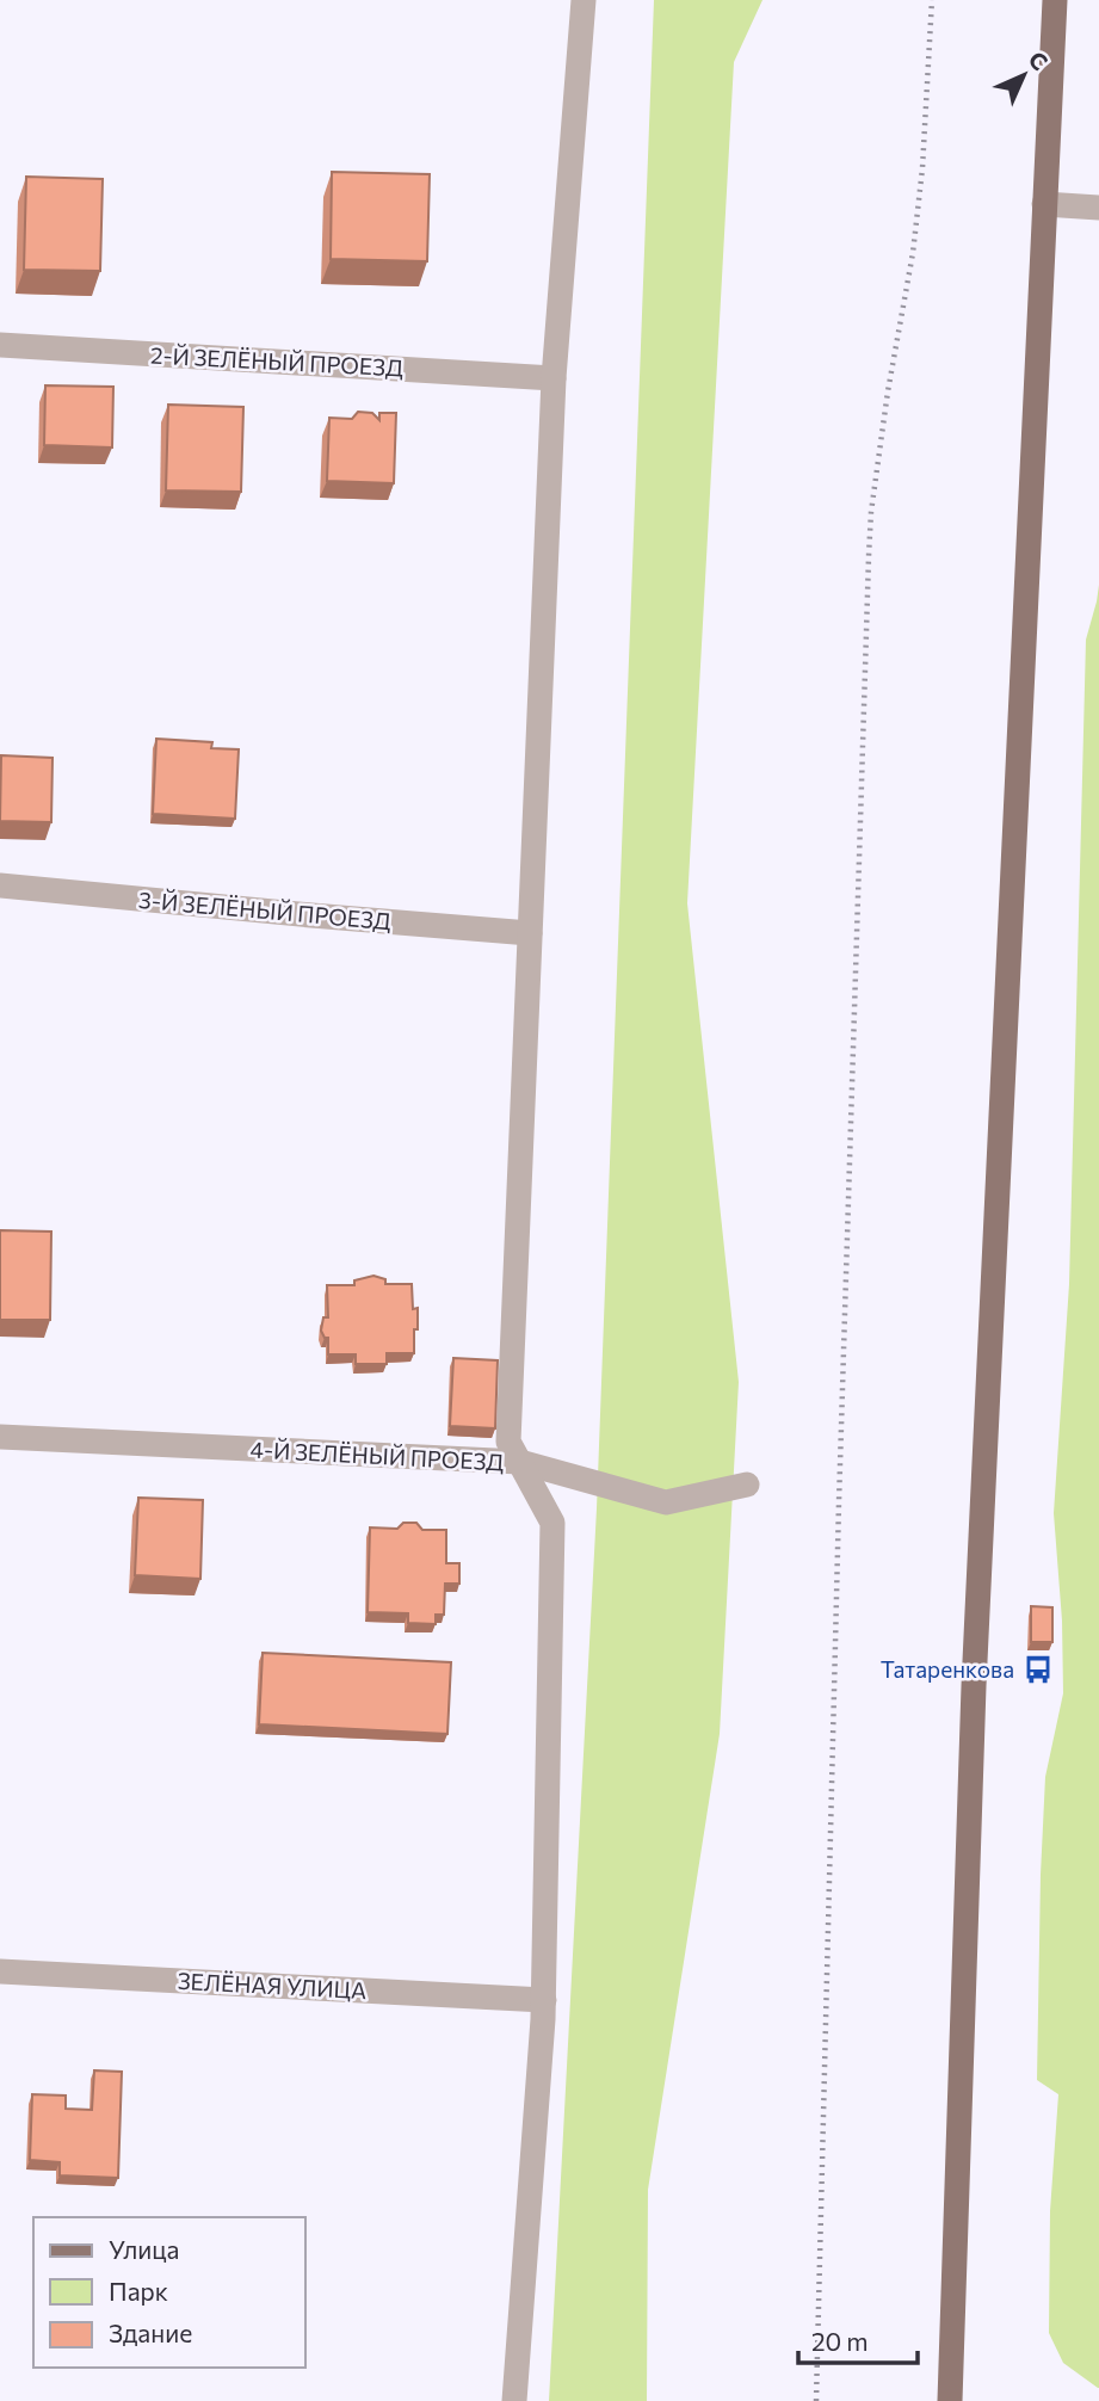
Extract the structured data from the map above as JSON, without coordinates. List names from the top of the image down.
{
  "streets": {
    "street": [
      "2-Й ЗЕЛЁНЫЙ ПРОЕЗД",
      "3-Й ЗЕЛЁНЫЙ ПРОЕЗД",
      "4-Й ЗЕЛЁНЫЙ ПРОЕЗД",
      "ЗЕЛЁНАЯ УЛИЦА"
    ]
  },
  "places": {
    "bus stop": ["Татаренкова"]
  },
  "legend": ["Улица", "Парк", "Здание"],
  "scale_bar": "20 m",
  "north": "top right"
}
